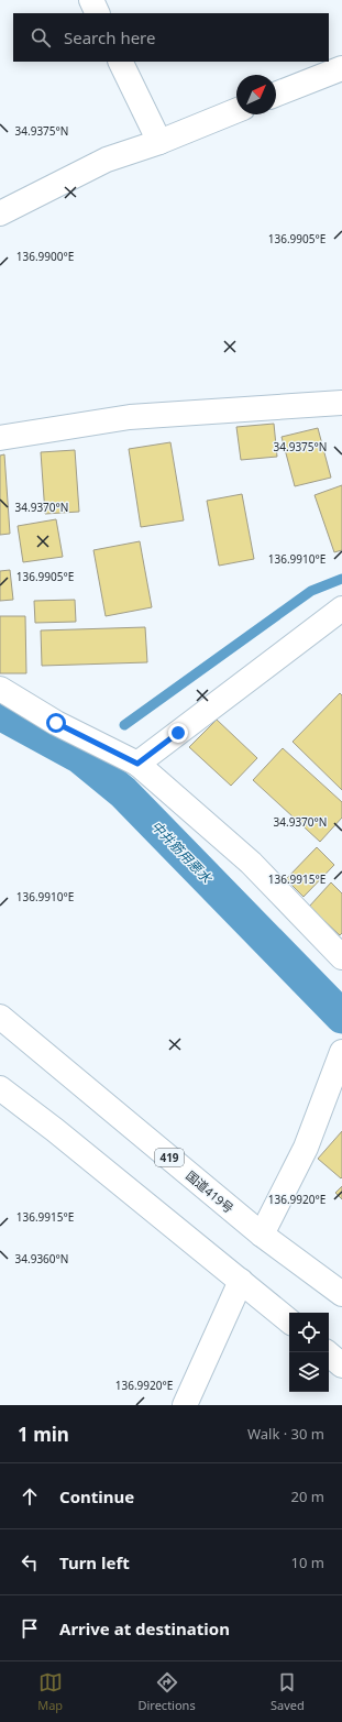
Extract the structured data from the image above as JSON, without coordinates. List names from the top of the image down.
{
  "streets": {
    "main road": ["419", "国道419号"]
  },
  "water": ["中井筋用悪水"],
  "north": "top right",
  "page": {
    "search": "Search here",
    "heading": ["1 min", "Walk · 30 m"],
    "list": [
      ["Continue", "20 m"],
      ["Turn left", "10 m"],
      "Arrive at destination"
    ],
    "nav": ["Map", "Directions", "Saved"]
  },
  "coordinates": [
    "34.9375°N",
    "136.9905°E",
    "136.9900°E",
    "34.9370°N",
    "136.9910°E",
    "136.9915°E",
    "136.9920°E",
    "34.9360°N"
  ]
}
